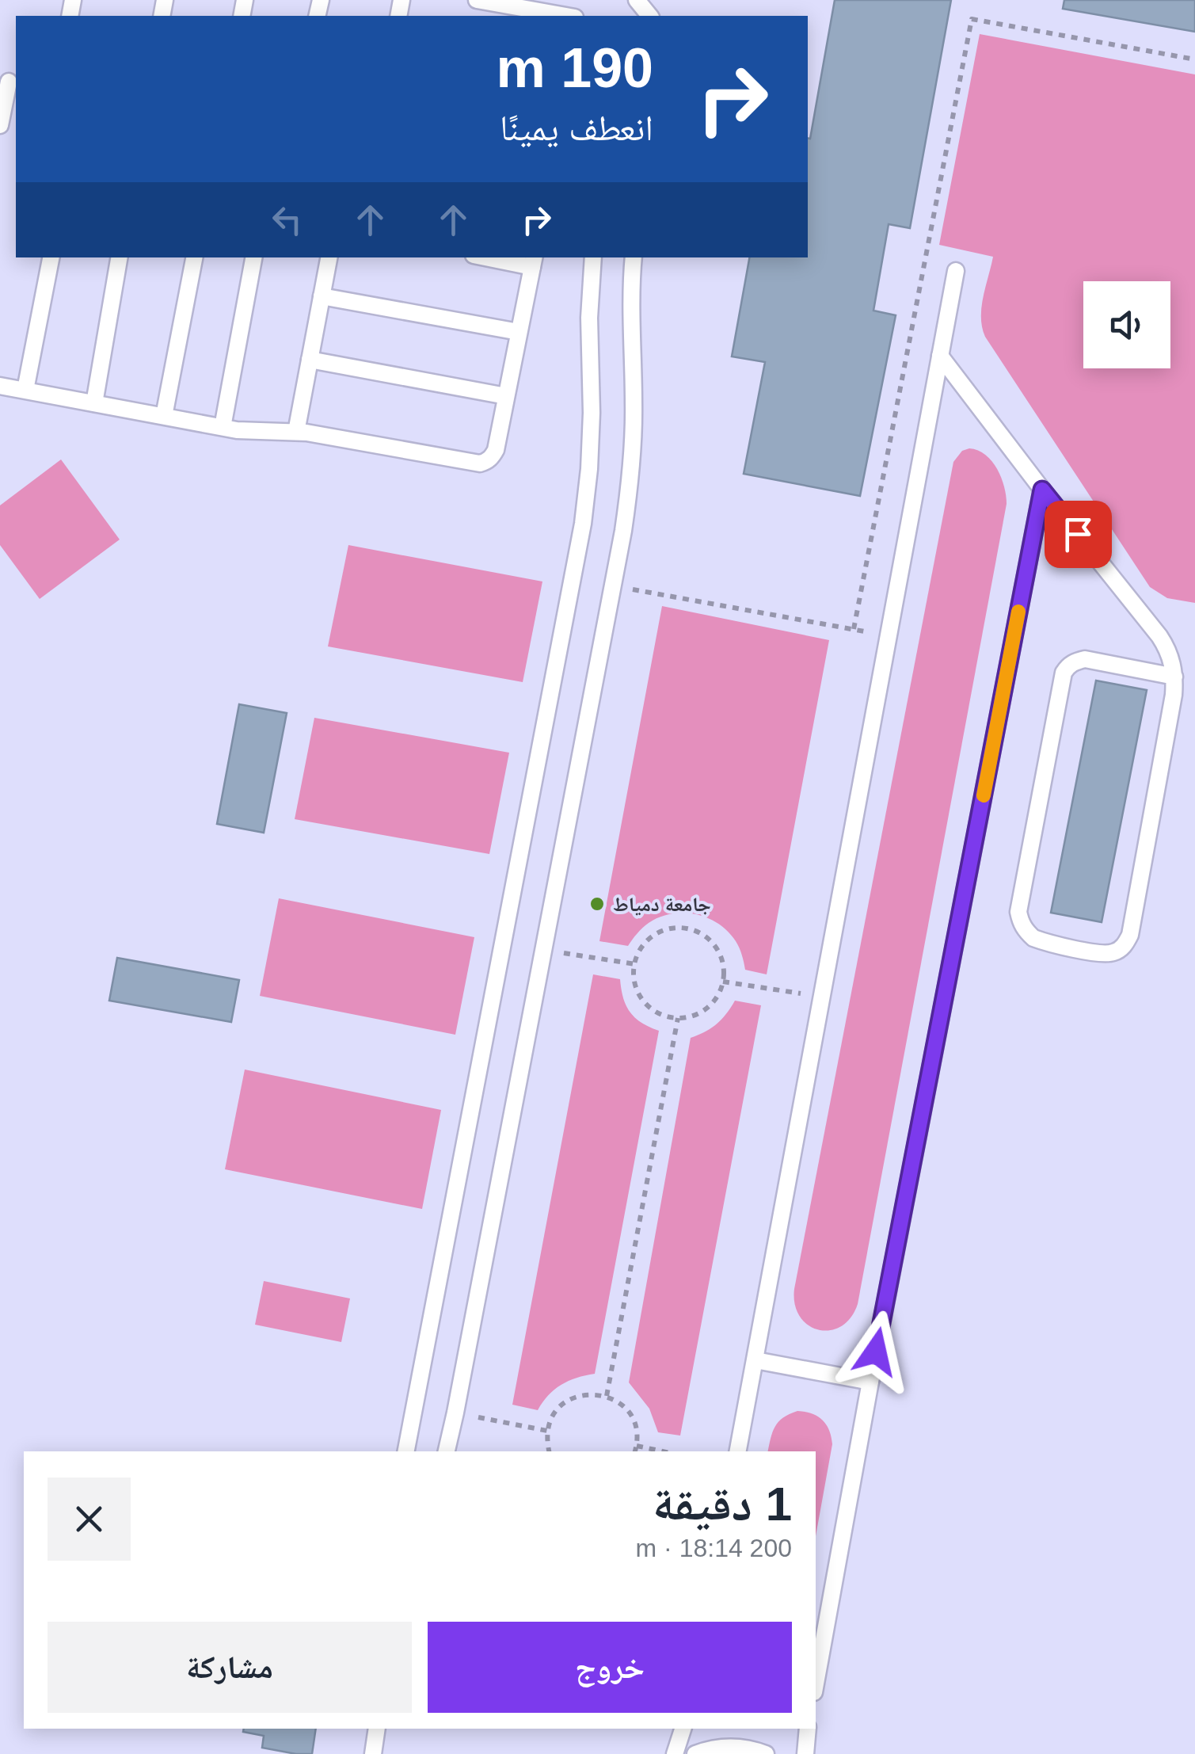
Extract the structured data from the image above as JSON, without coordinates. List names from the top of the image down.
{
  "places": ["جامعة دمياط"],
  "page": {
    "turn": ["190 m", "انعطف يمينًا"],
    "heading": ["1 دقيقة", "200 m · 18:14"],
    "buttons": ["خروج", "مشاركة"]
  }
}
